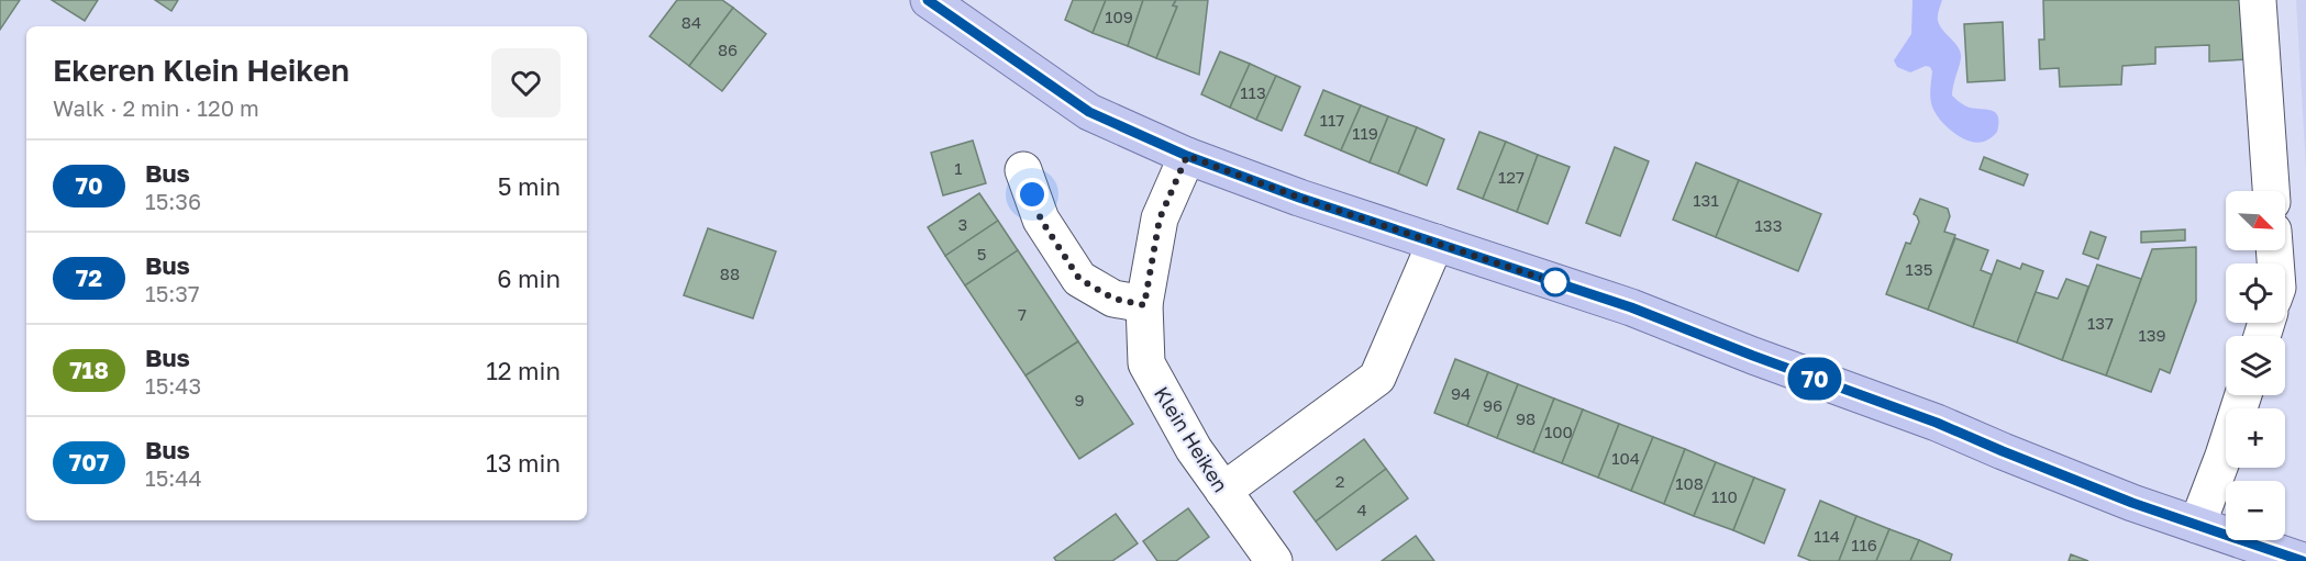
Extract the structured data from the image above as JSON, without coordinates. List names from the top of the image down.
{
  "streets": {
    "street": ["Klein Heiken"]
  },
  "lines": ["bus line 70"],
  "house_numbers": [
    "109",
    "84",
    "86",
    "113",
    "117",
    "119",
    "1",
    "127",
    "131",
    "3",
    "133",
    "5",
    "135",
    "88",
    "7",
    "137",
    "139",
    "94",
    "9",
    "96",
    "98",
    "100",
    "104",
    "2",
    "108",
    "110",
    "4",
    "114",
    "116"
  ],
  "north": "bottom right",
  "page": {
    "on_map": "70",
    "heading": ["Ekeren Klein Heiken", "Walk · 2 min · 120 m"],
    "list": [
      {
        "mark": "70",
        "name": "Bus",
        "note": "15:36",
        "value": "5 min"
      },
      {
        "mark": "72",
        "name": "Bus",
        "note": "15:37",
        "value": "6 min"
      },
      {
        "mark": "718",
        "name": "Bus",
        "note": "15:43",
        "value": "12 min"
      },
      {
        "mark": "707",
        "name": "Bus",
        "note": "15:44",
        "value": "13 min"
      }
    ],
    "map_buttons": ["+", "−"]
  }
}
